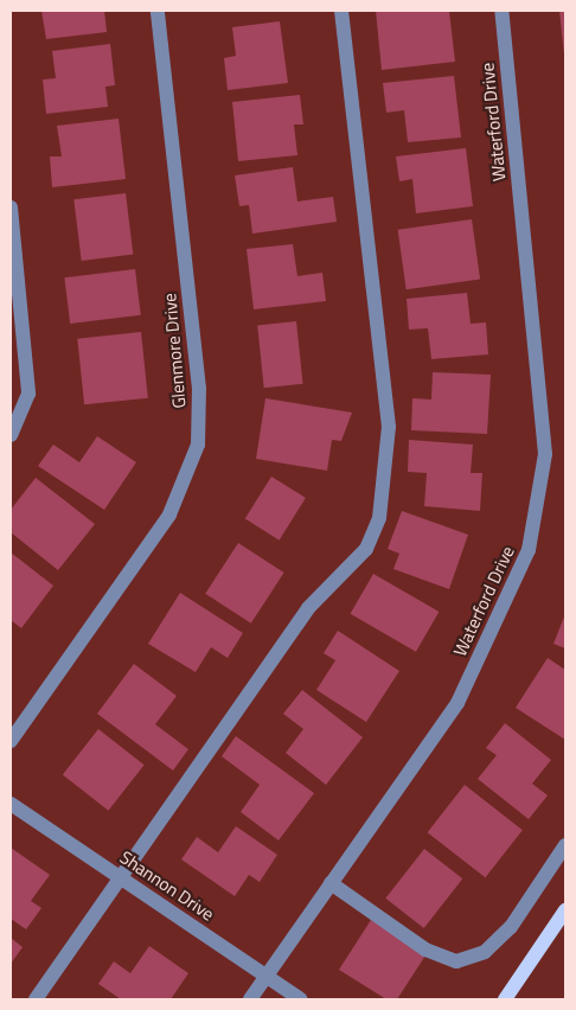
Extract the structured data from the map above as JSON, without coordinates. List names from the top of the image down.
{
  "streets": {
    "street": ["Waterford Drive", "Glenmore Drive", "Shannon Drive"]
  },
  "crossings": [
    ["Waterford Drive", "Shannon Drive"]
  ]
}
